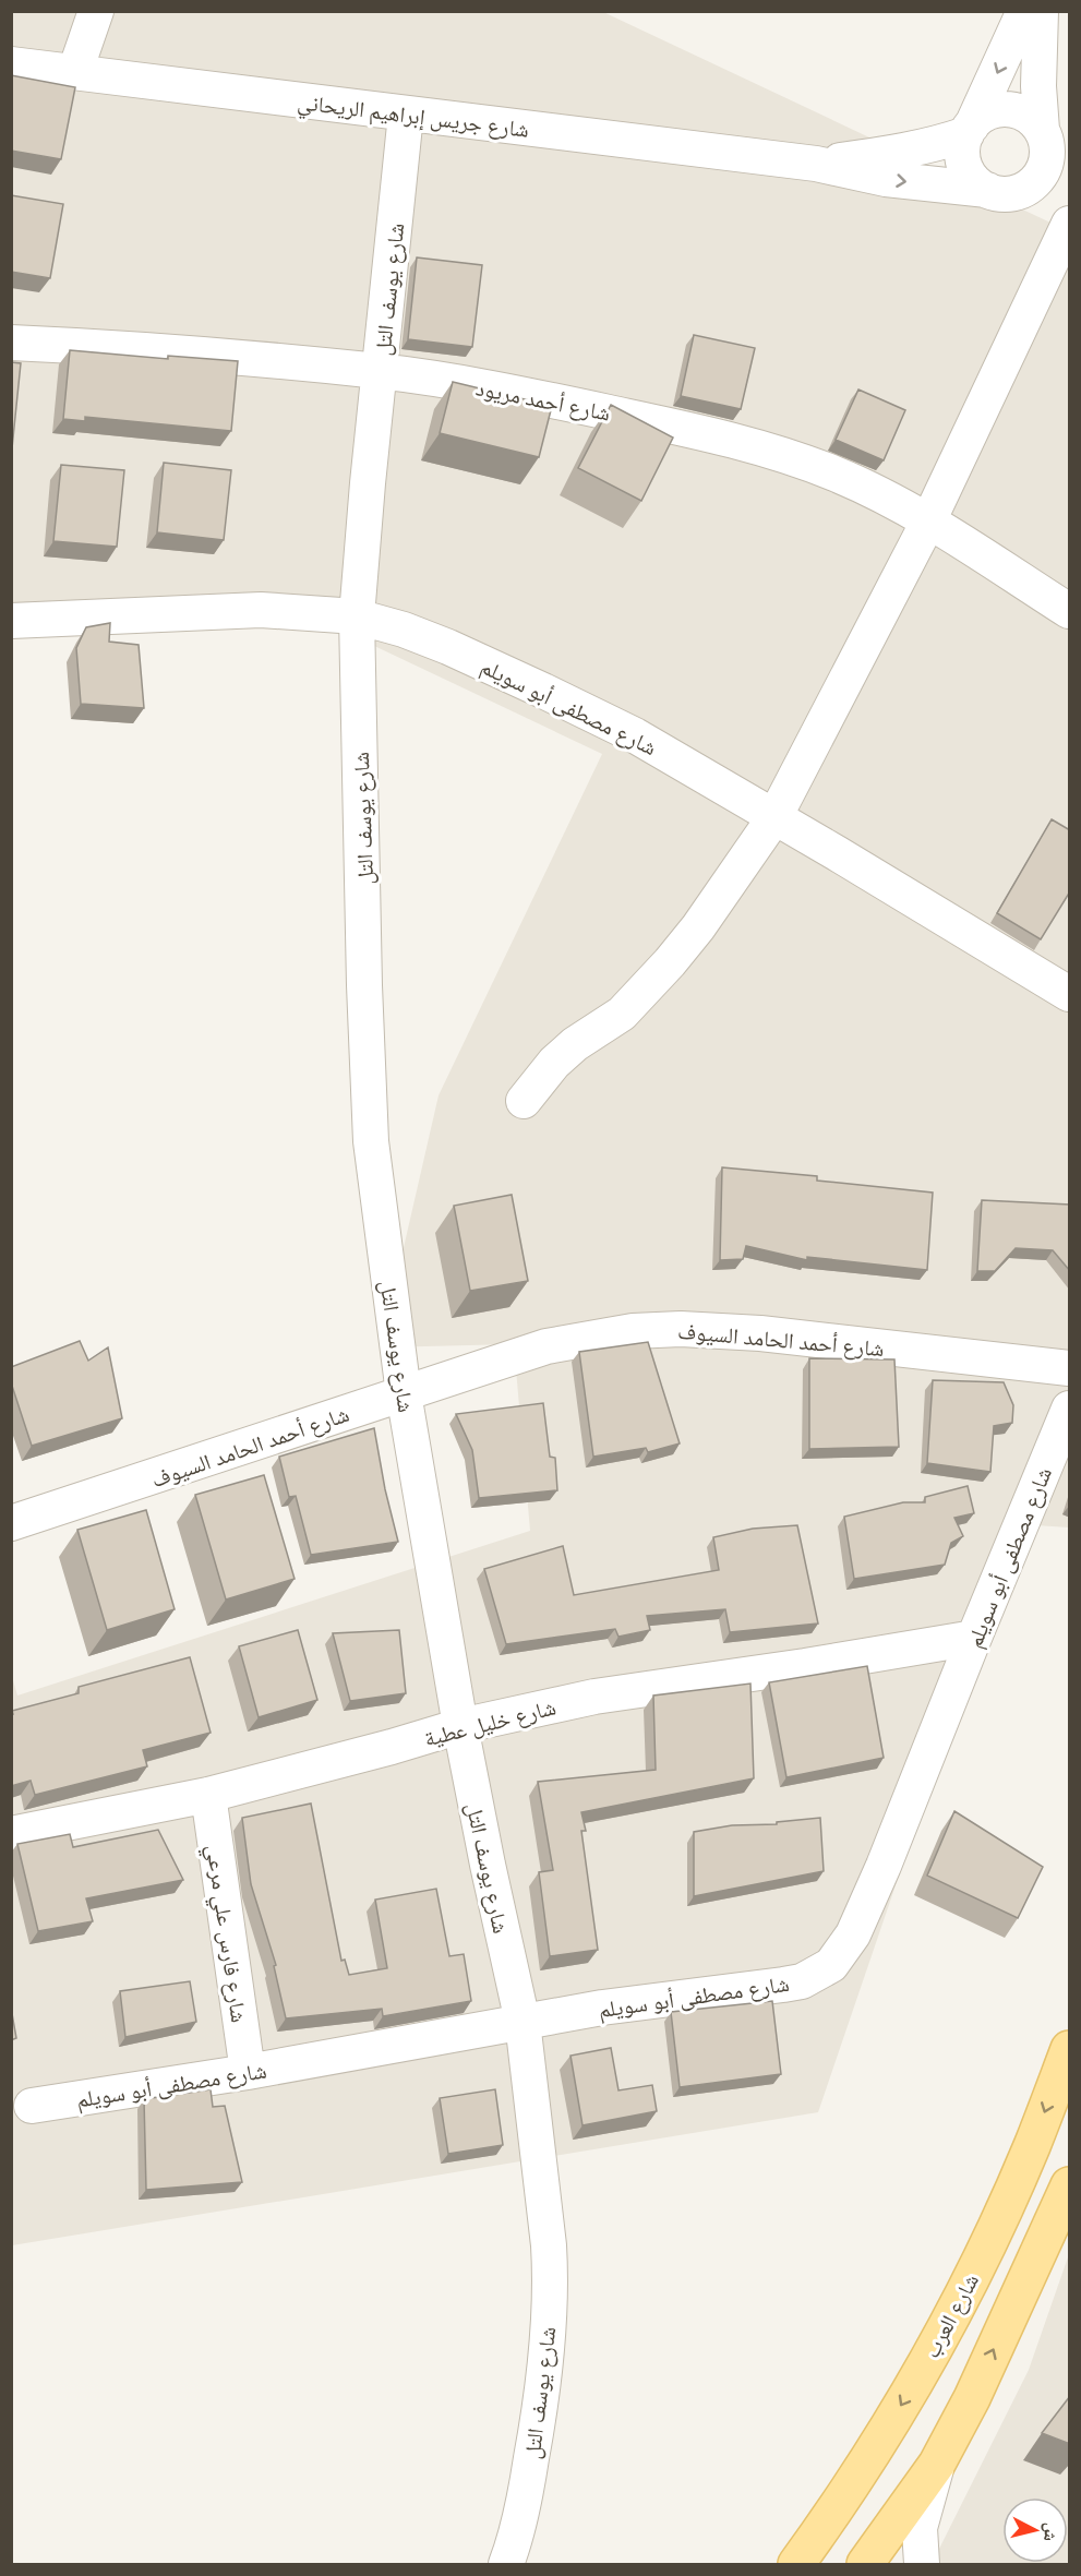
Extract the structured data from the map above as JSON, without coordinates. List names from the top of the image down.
{
  "streets": {
    "main road": ["شارع العرب"],
    "street": [
      "شارع جريس إبراهيم الريحاني",
      "شارع يوسف التل",
      "شارع أحمد مريود",
      "شارع مصطفى أبو سويلم",
      "شارع أحمد الحامد السيوف",
      "شارع خليل عطية",
      "شارع فارس علي مرعي"
    ]
  },
  "crossings": [
    ["شارع جريس إبراهيم الريحاني", "شارع يوسف التل"],
    ["شارع يوسف التل", "شارع أحمد مريود"],
    ["شارع يوسف التل", "شارع مصطفى أبو سويلم"],
    ["شارع يوسف التل", "شارع أحمد الحامد السيوف"],
    ["شارع يوسف التل", "شارع خليل عطية"],
    ["شارع مصطفى أبو سويلم", "شارع خليل عطية"],
    ["شارع مصطفى أبو سويلم", "شارع فارس علي مرعي"],
    ["شارع خليل عطية", "شارع فارس علي مرعي"]
  ],
  "north": "right"
}
